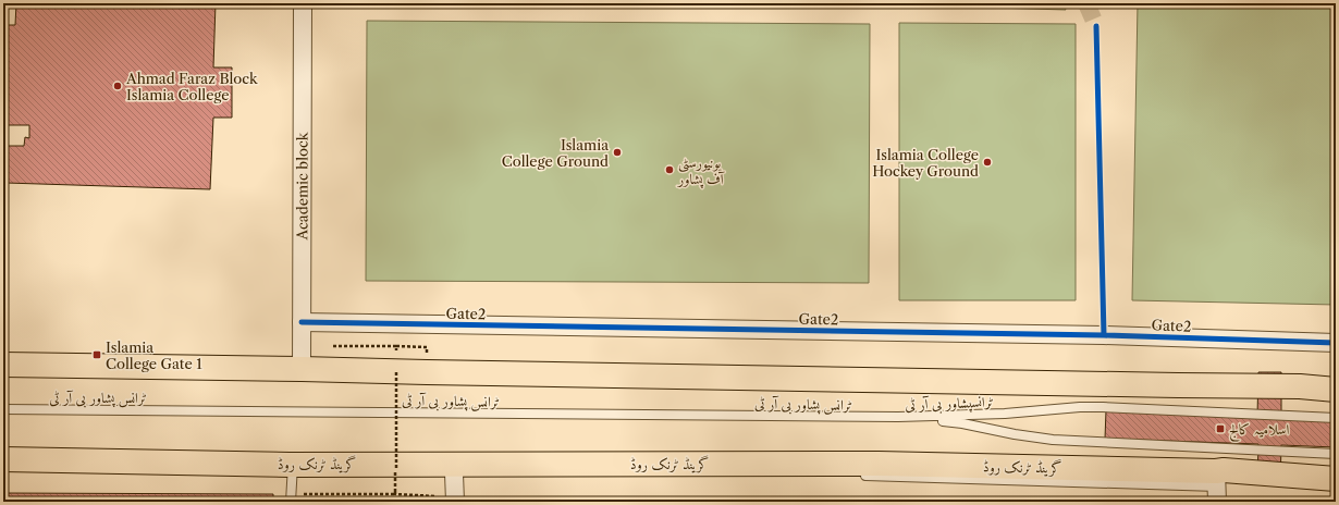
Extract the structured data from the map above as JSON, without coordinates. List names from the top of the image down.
{
  "streets": {
    "highway": ["گرینڈ ٹرنک روڈ"],
    "street": ["Academic block", "Gate2"],
    "lane": ["ٹرانس پشاور بی آر ٹی", "ٹرانسپشاور بی آر ٹی"]
  },
  "crossings": [
    ["Academic block", "Gate2"],
    ["ٹرانس پشاور بی آر ٹی", "ٹرانسپشاور بی آر ٹی"]
  ],
  "places": {
    "other": [
      "Ahmad Faraz Block Islamia College",
      "Islamia College Ground",
      "Islamia College Hockey Ground",
      "یونیورسٹی آف پشاور"
    ],
    "transit": ["Islamia College Gate 1", "اسلامیہ کالج"]
  }
}
